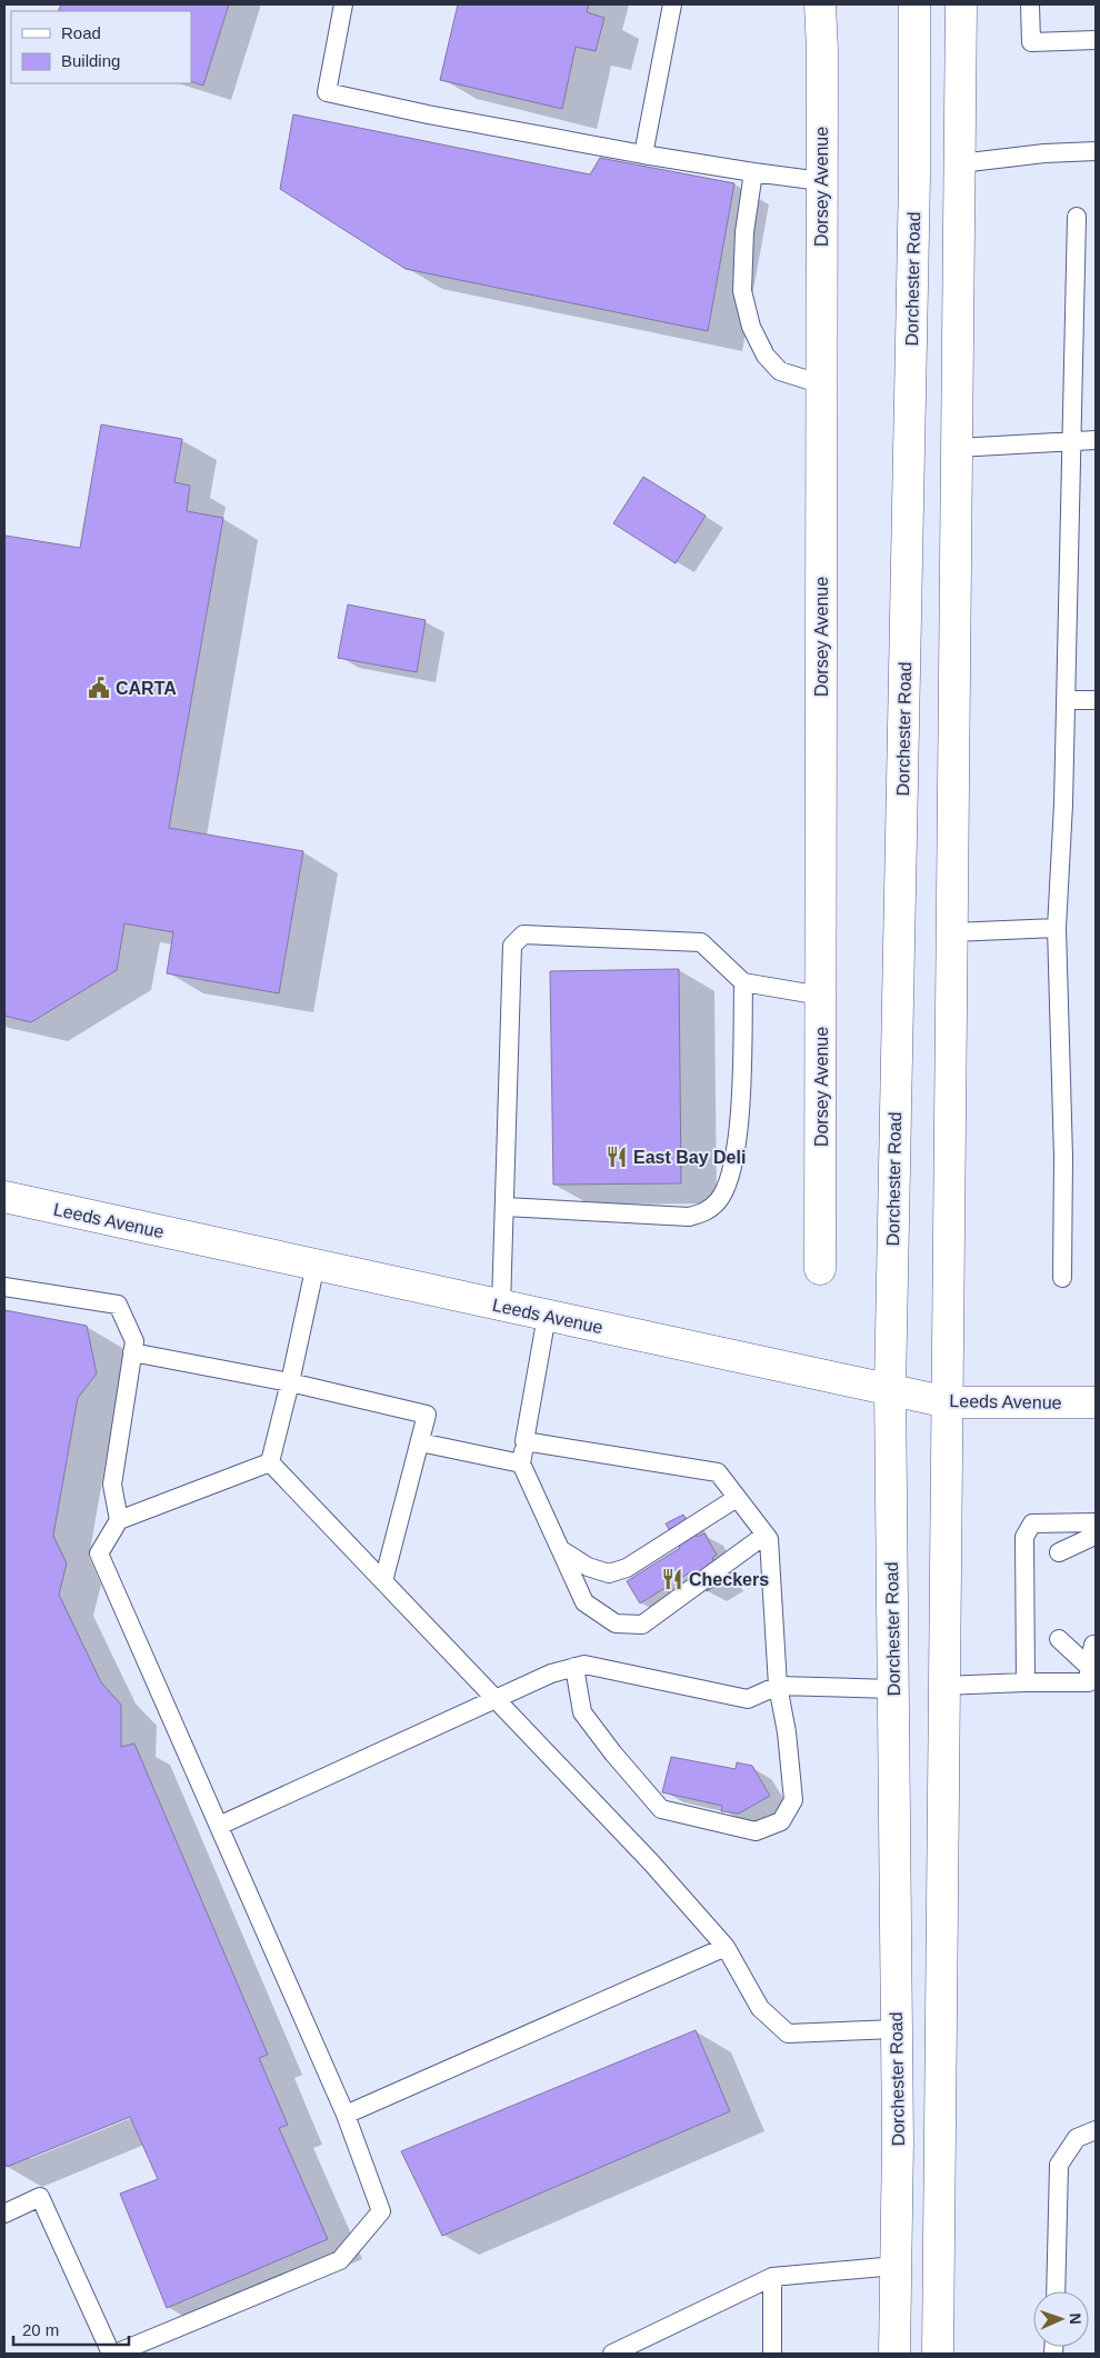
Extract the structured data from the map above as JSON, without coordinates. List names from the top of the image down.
{
  "streets": {
    "main road": ["Dorsey Avenue", "Dorchester Road", "Leeds Avenue"]
  },
  "crossings": [
    ["Dorchester Road", "Leeds Avenue"]
  ],
  "places": {
    "public building": ["CARTA"],
    "restaurant": ["East Bay Deli", "Checkers"]
  },
  "legend": ["Road", "Building"],
  "scale_bar": "20 m",
  "north": "right"
}
